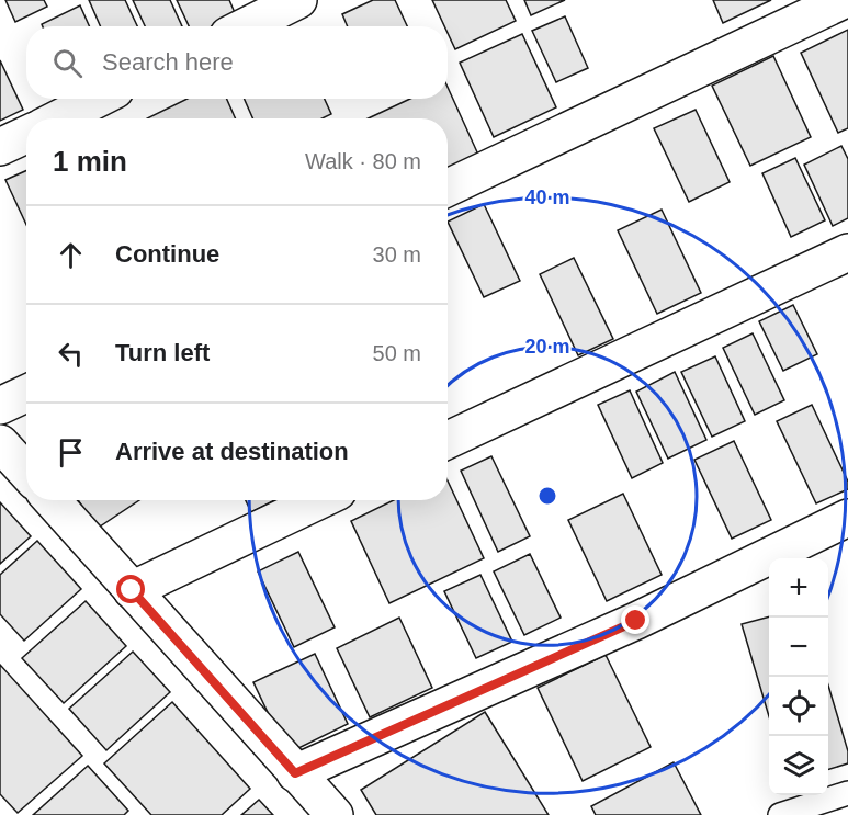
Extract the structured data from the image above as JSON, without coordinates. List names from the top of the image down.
{
  "page": {
    "search": "Search here",
    "heading": ["1 min", "Walk · 80 m"],
    "list": [
      ["Continue", "30 m"],
      ["Turn left", "50 m"],
      "Arrive at destination"
    ],
    "map_buttons": ["+", "−"]
  },
  "rings": ["40 m", "20 m"]
}
